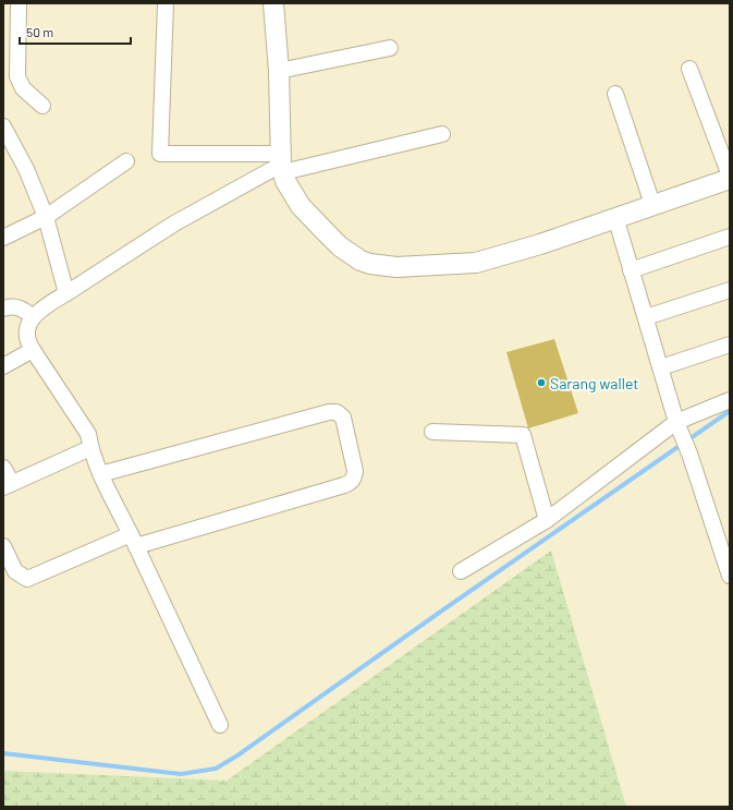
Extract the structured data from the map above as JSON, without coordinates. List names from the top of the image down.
{
  "places": ["Sarang wallet"],
  "scale_bar": "50 m"
}
